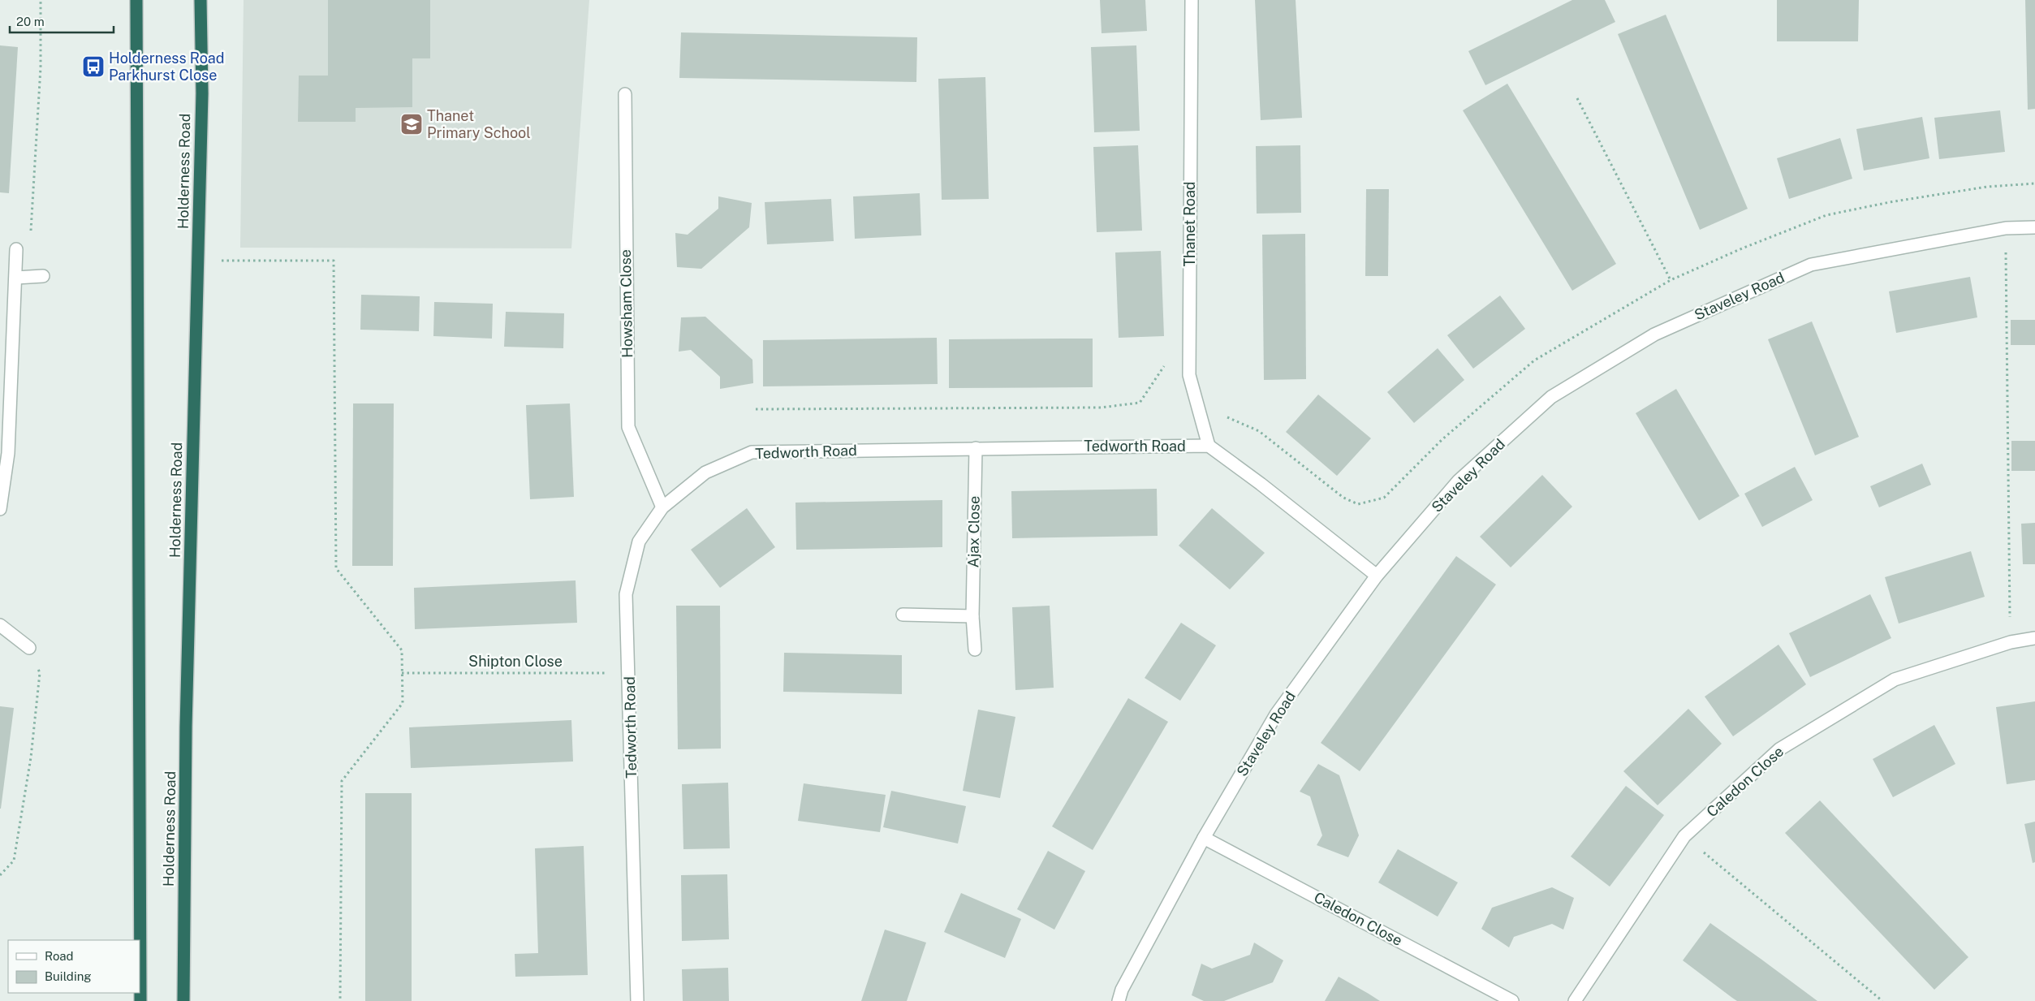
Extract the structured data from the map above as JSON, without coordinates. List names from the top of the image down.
{
  "streets": {
    "highway": ["Holderness Road"],
    "street": [
      "Thanet Road",
      "Staveley Road",
      "Howsham Close",
      "Tedworth Road",
      "Ajax Close",
      "Caledon Close"
    ],
    "path": ["Shipton Close"]
  },
  "crossings": [
    ["Thanet Road", "Tedworth Road"],
    ["Staveley Road", "Caledon Close"],
    ["Howsham Close", "Tedworth Road"],
    ["Tedworth Road", "Ajax Close"],
    ["Tedworth Road", "Shipton Close"]
  ],
  "places": {
    "bus stop": ["Holderness Road Parkhurst Close"],
    "school or university": ["Thanet Primary School"]
  },
  "legend": ["Road", "Building"],
  "scale_bar": "20 m"
}
